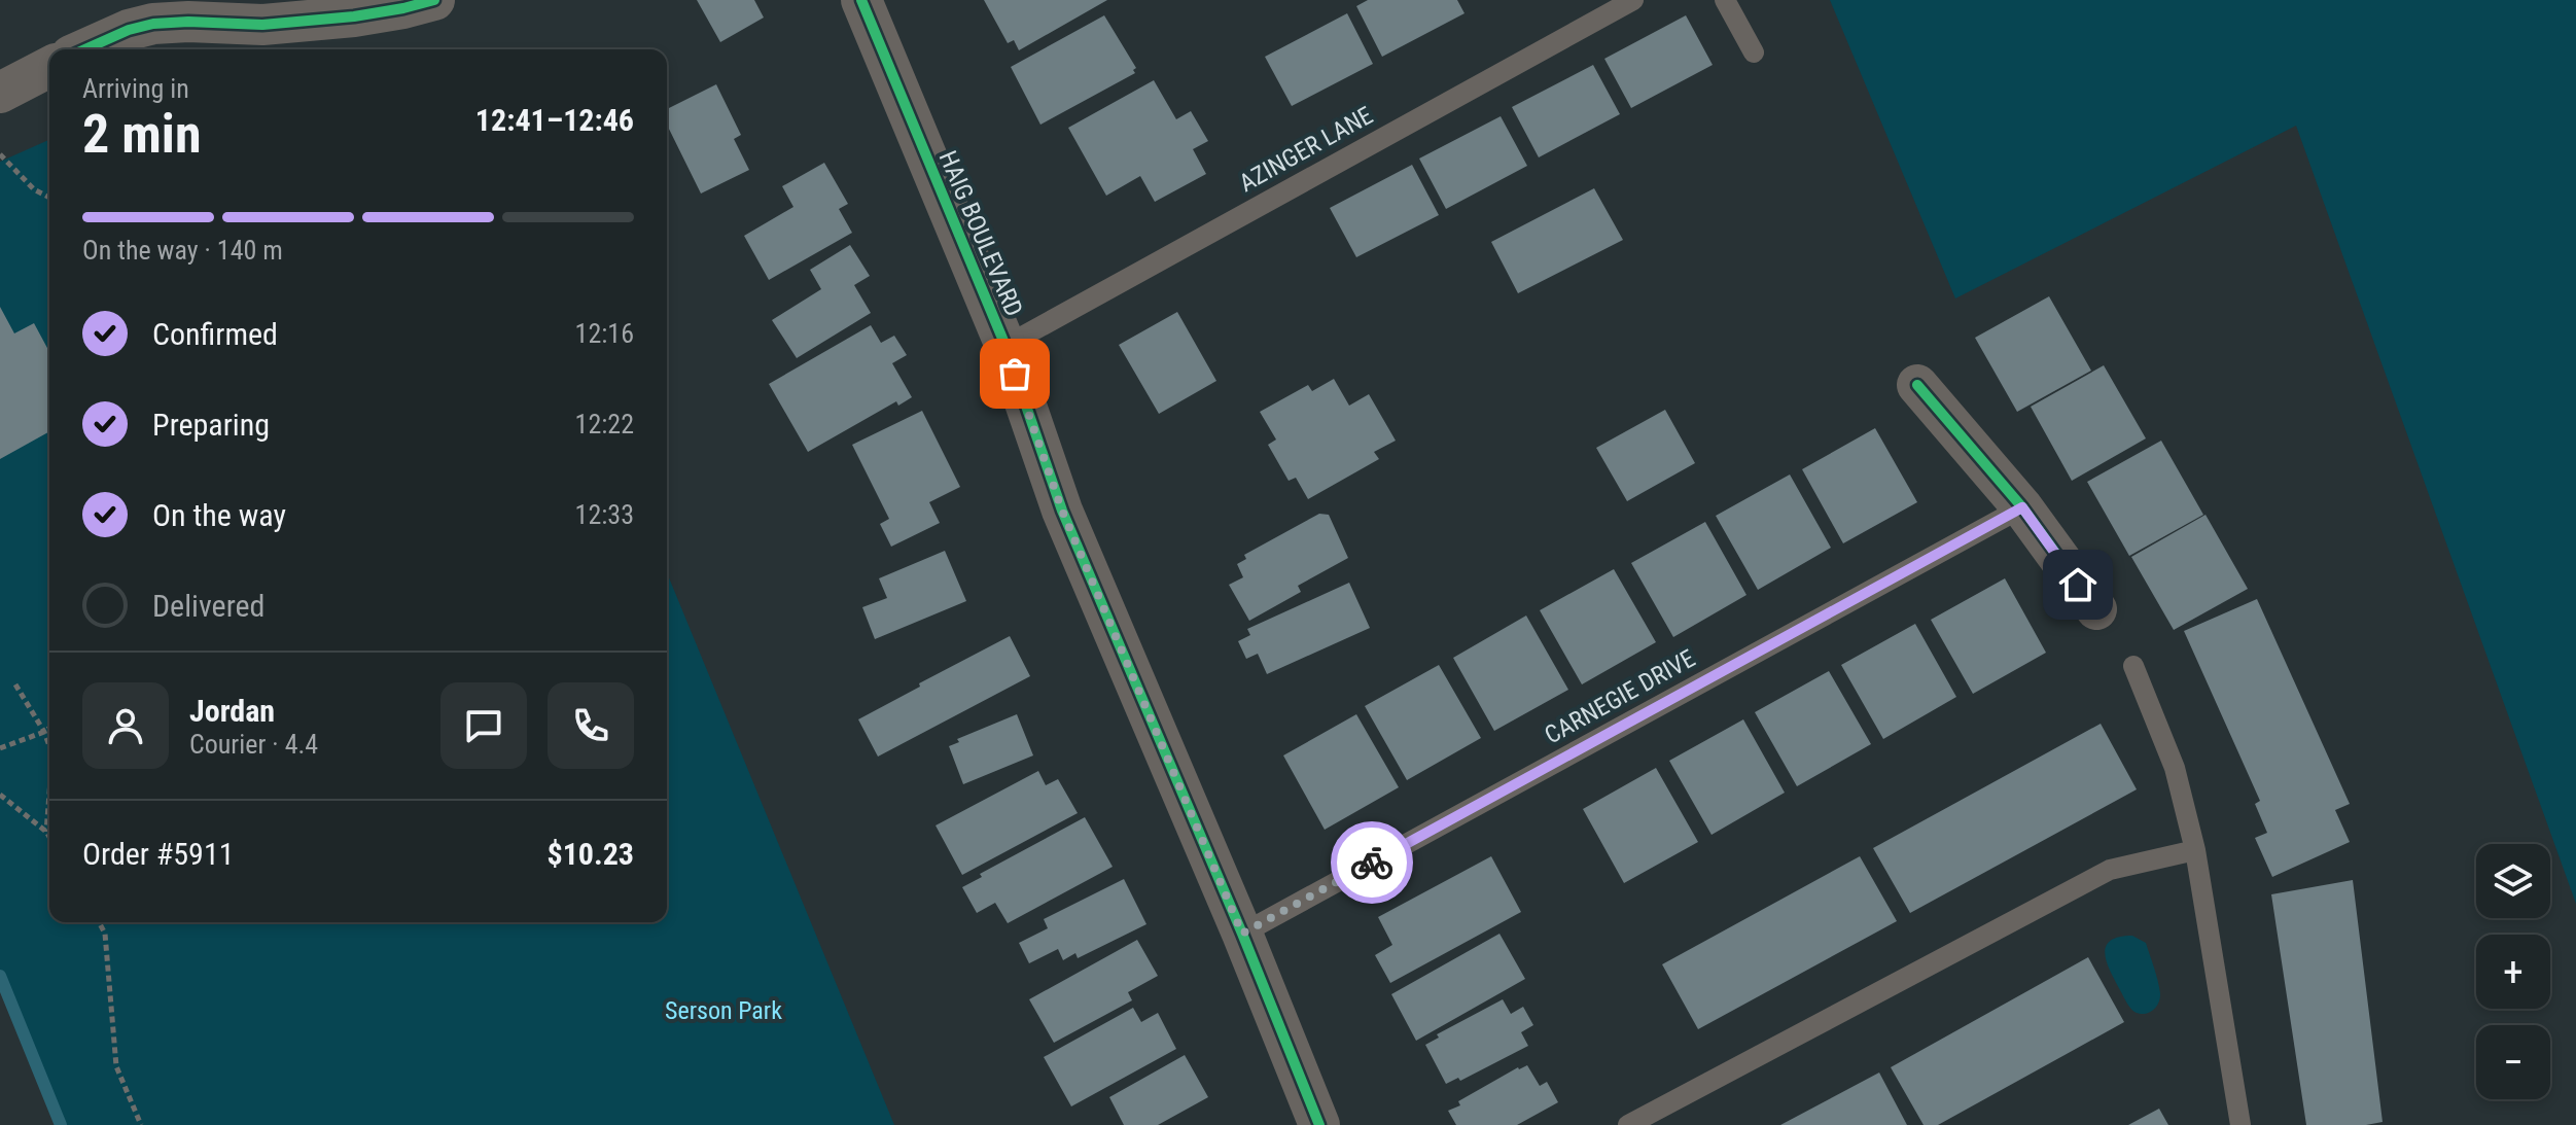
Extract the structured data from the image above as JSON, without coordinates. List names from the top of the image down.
{
  "streets": {
    "street": ["HAIG BOULEVARD"],
    "lane": ["AZINGER LANE", "CARNEGIE DRIVE"]
  },
  "crossings": [
    ["AZINGER LANE", "HAIG BOULEVARD"],
    ["HAIG BOULEVARD", "CARNEGIE DRIVE"]
  ],
  "parks": ["Serson Park"],
  "page": {
    "heading": ["2 min", "Arriving in", "12:41–12:46"],
    "panel": [
      "Jordan",
      "Courier · 4.4",
      "Order #5911",
      "$10.23"
    ],
    "bar": "On the way · 140 m",
    "list": [
      ["Confirmed", "12:16"],
      ["Preparing", "12:22"],
      ["On the way", "12:33"],
      "Delivered"
    ],
    "map_buttons": ["+", "−"]
  }
}
